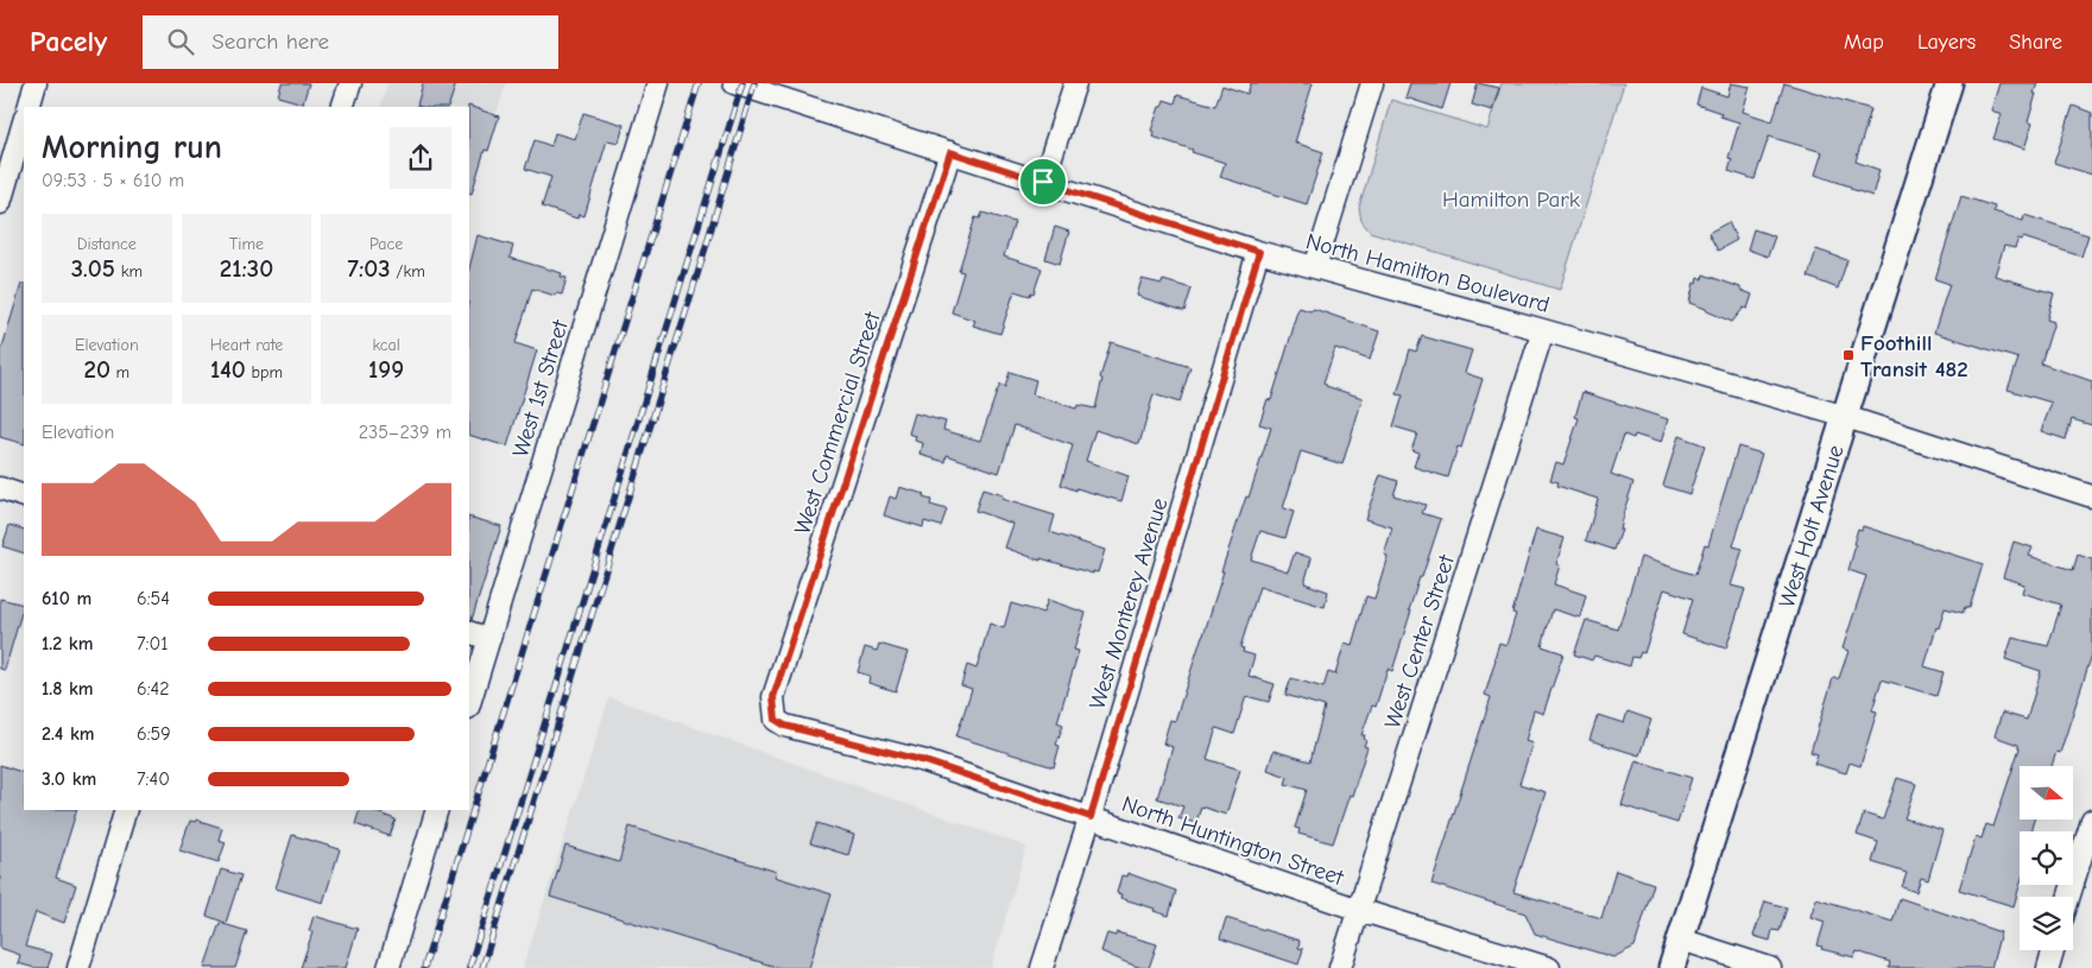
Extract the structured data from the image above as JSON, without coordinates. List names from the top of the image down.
{
  "streets": {
    "main road": ["West Holt Avenue"],
    "street": [
      "North Hamilton Boulevard",
      "West 1st Street",
      "West Commercial Street",
      "West Monterey Avenue",
      "West Center Street",
      "North Huntington Street"
    ]
  },
  "crossings": [
    ["North Hamilton Boulevard", "West Commercial Street"],
    ["North Hamilton Boulevard", "West Holt Avenue"],
    ["North Hamilton Boulevard", "West Monterey Avenue"],
    ["North Hamilton Boulevard", "West Center Street"],
    ["West Commercial Street", "North Huntington Street"],
    ["West Monterey Avenue", "North Huntington Street"],
    ["West Center Street", "North Huntington Street"]
  ],
  "parks": ["Hamilton Park"],
  "places": {
    "transit": ["Foothill Transit 482"]
  },
  "north": "right",
  "page": {
    "header": "Pacely",
    "search": "Search here",
    "nav": ["Map", "Layers", "Share"],
    "heading": ["Morning run", "09:53 · 5 × 610 m"],
    "stats": [
      ["Distance", "3.05 km"],
      ["Time", "21:30"],
      ["Pace", "7:03 /km"],
      ["Elevation", "20 m"],
      ["Heart rate", "140 bpm"],
      ["kcal", "199"]
    ],
    "chart": ["Elevation", "235–239 m"],
    "list": [
      {
        "name": "610 m",
        "note": "6:54"
      },
      {
        "name": "1.2 km",
        "note": "7:01"
      },
      {
        "name": "1.8 km",
        "note": "6:42"
      },
      {
        "name": "2.4 km",
        "note": "6:59"
      },
      {
        "name": "3.0 km",
        "note": "7:40"
      }
    ]
  }
}
